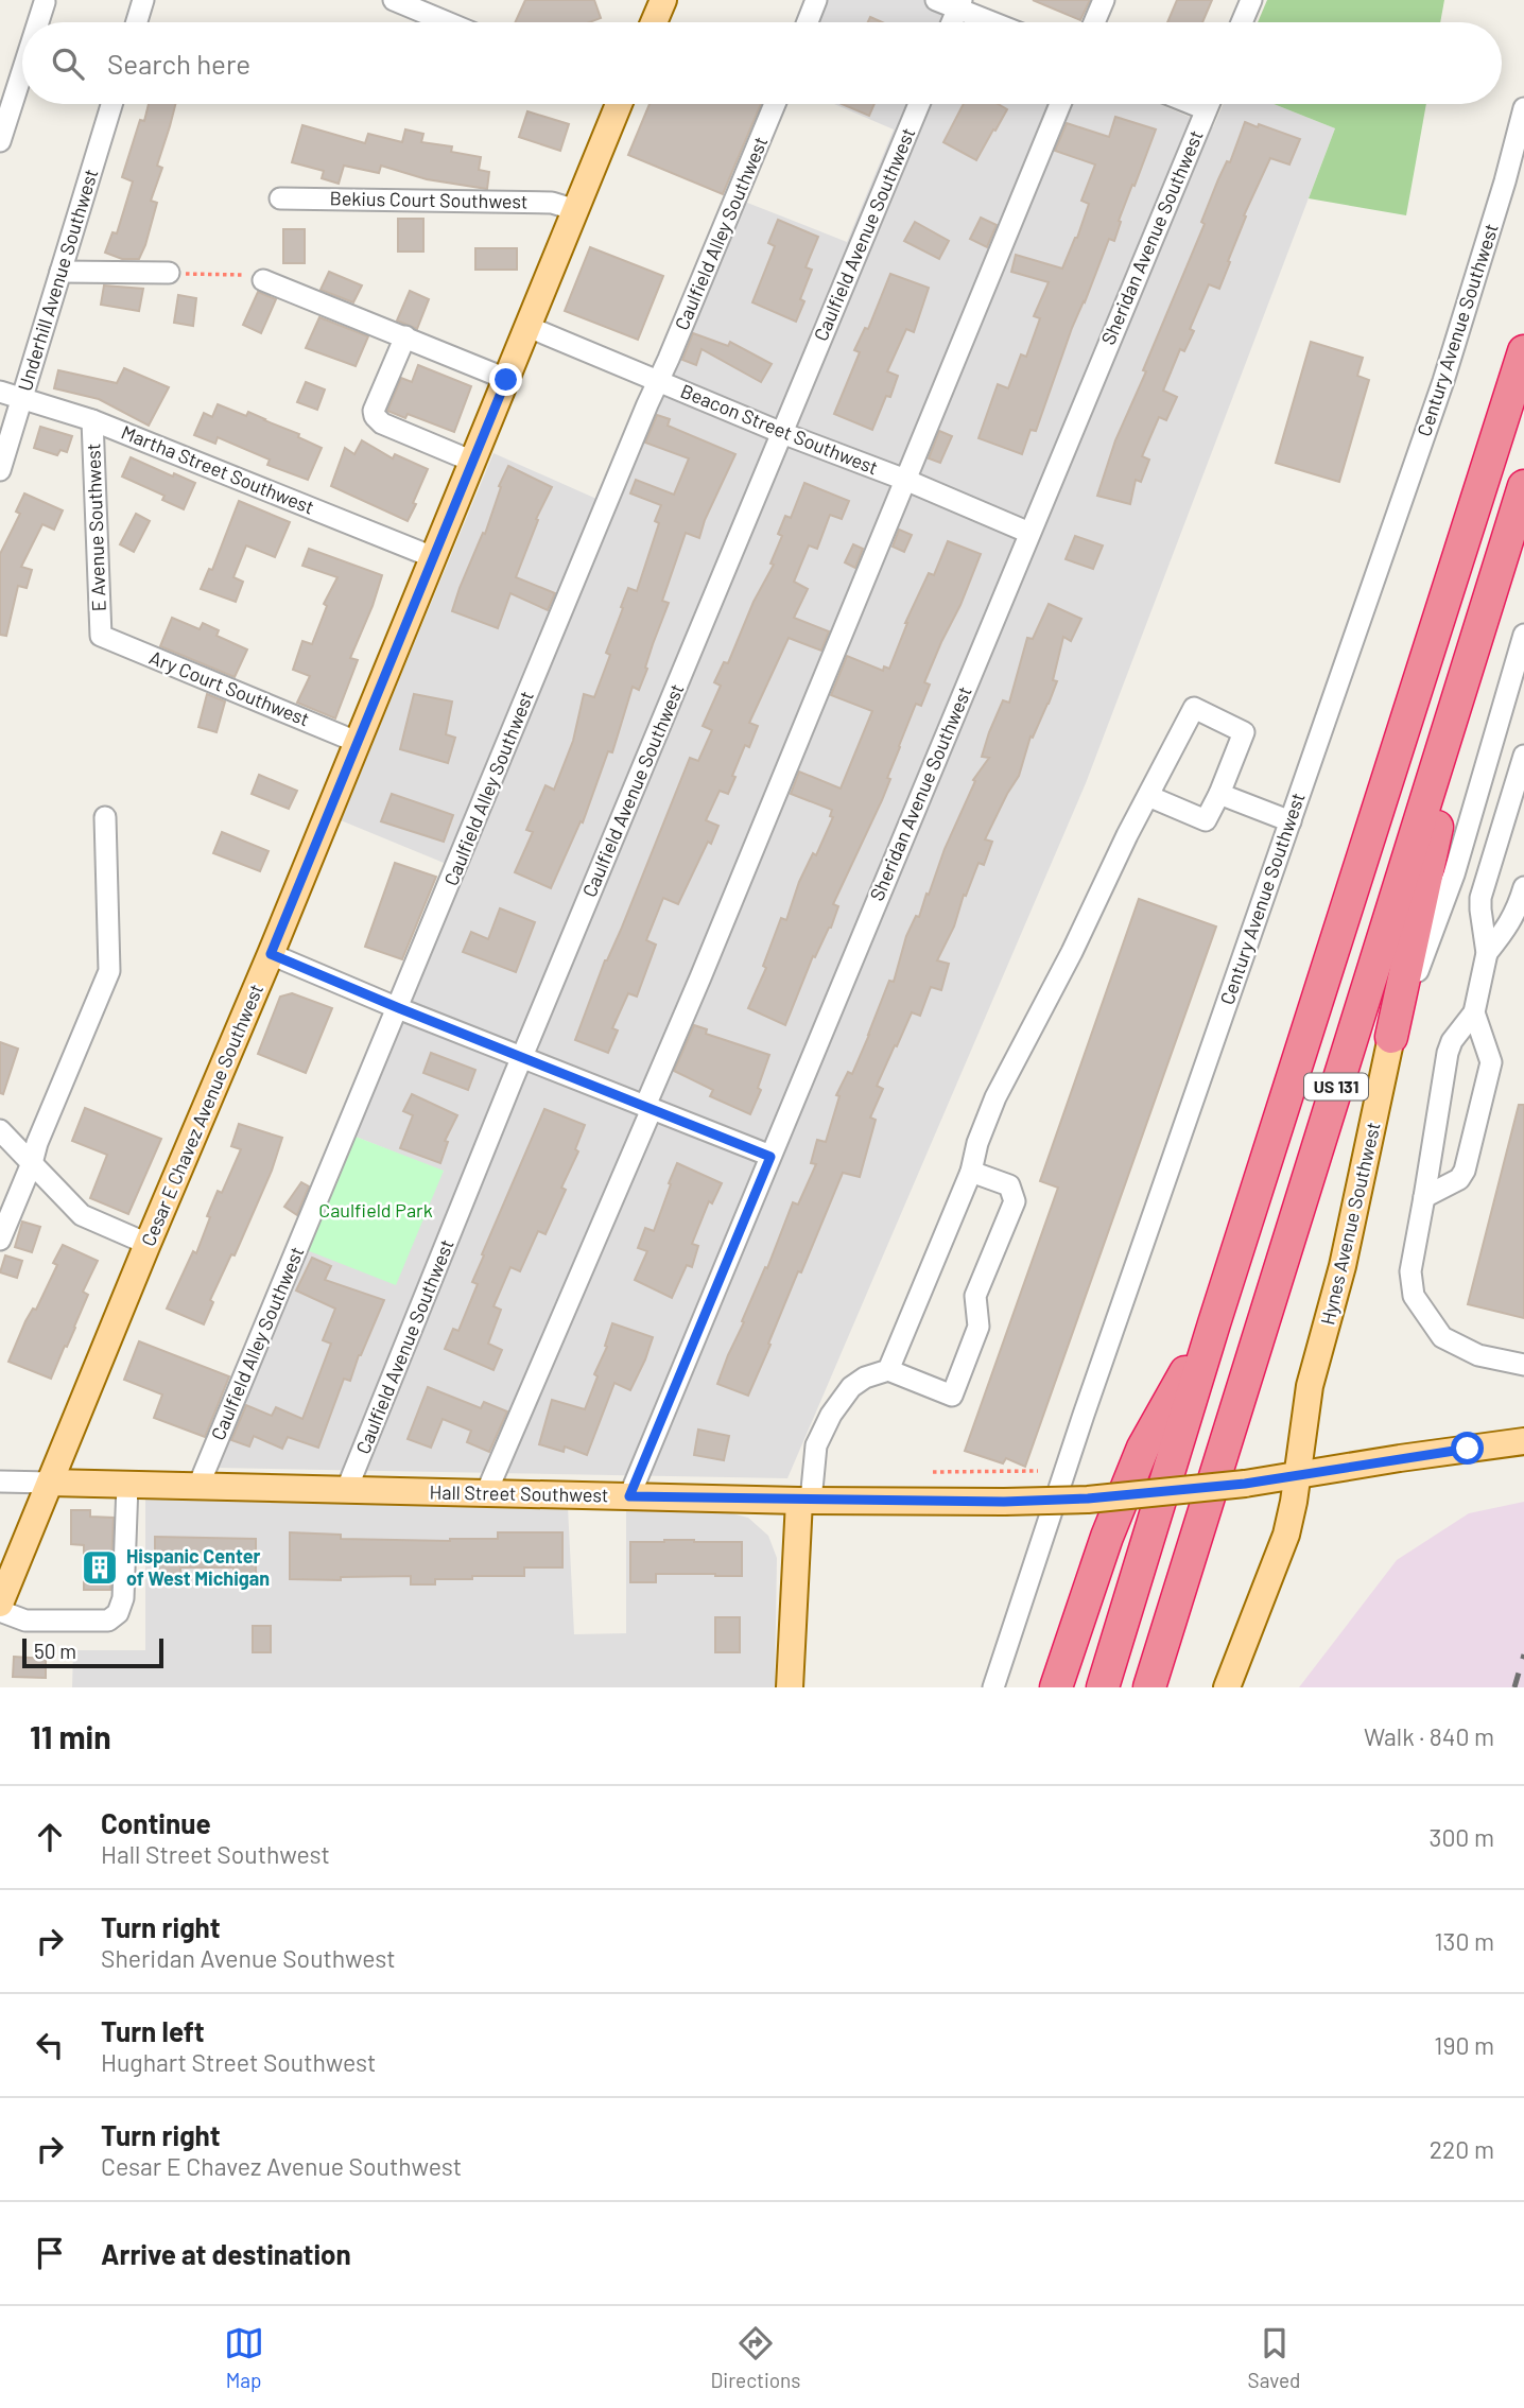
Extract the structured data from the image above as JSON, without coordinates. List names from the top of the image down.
{
  "streets": {
    "highway": ["US 131"],
    "main road": ["Cesar E Chavez Avenue Southwest", "Hynes Avenue Southwest", "Hall Street Southwest"],
    "street": [
      "Bekius Court Southwest",
      "Caulfield Alley Southwest",
      "Caulfield Avenue Southwest",
      "Sheridan Avenue Southwest",
      "Underhill Avenue Southwest",
      "Century Avenue Southwest",
      "Beacon Street Southwest",
      "Martha Street Southwest",
      "E Avenue Southwest",
      "Ary Court Southwest"
    ]
  },
  "crossings": [
    ["Bekius Court Southwest", "Cesar E Chavez Avenue Southwest"],
    ["Caulfield Alley Southwest", "Beacon Street Southwest"],
    ["Caulfield Alley Southwest", "Hall Street Southwest"],
    ["Caulfield Avenue Southwest", "Beacon Street Southwest"],
    ["Caulfield Avenue Southwest", "Hall Street Southwest"],
    ["Sheridan Avenue Southwest", "Beacon Street Southwest"],
    ["Sheridan Avenue Southwest", "Hall Street Southwest"],
    ["Underhill Avenue Southwest", "Martha Street Southwest"],
    ["Beacon Street Southwest", "Cesar E Chavez Avenue Southwest"],
    ["Martha Street Southwest", "E Avenue Southwest"],
    ["Martha Street Southwest", "Cesar E Chavez Avenue Southwest"],
    ["E Avenue Southwest", "Ary Court Southwest"],
    ["Ary Court Southwest", "Cesar E Chavez Avenue Southwest"],
    ["Cesar E Chavez Avenue Southwest", "Hall Street Southwest"],
    ["Hynes Avenue Southwest", "Hall Street Southwest"]
  ],
  "parks": ["Caulfield Park"],
  "places": {
    "building": ["Hispanic Center of West Michigan"]
  },
  "scale_bar": "50 m",
  "page": {
    "search": "Search here",
    "scale": "50 m",
    "heading": ["11 min", "Walk · 840 m"],
    "list": [
      ["Continue", "Hall Street Southwest", "300 m"],
      ["Turn right", "Sheridan Avenue Southwest", "130 m"],
      ["Turn left", "Hughart Street Southwest", "190 m"],
      ["Turn right", "Cesar E Chavez Avenue Southwest", "220 m"],
      "Arrive at destination"
    ],
    "nav": ["Map", "Directions", "Saved"]
  }
}
